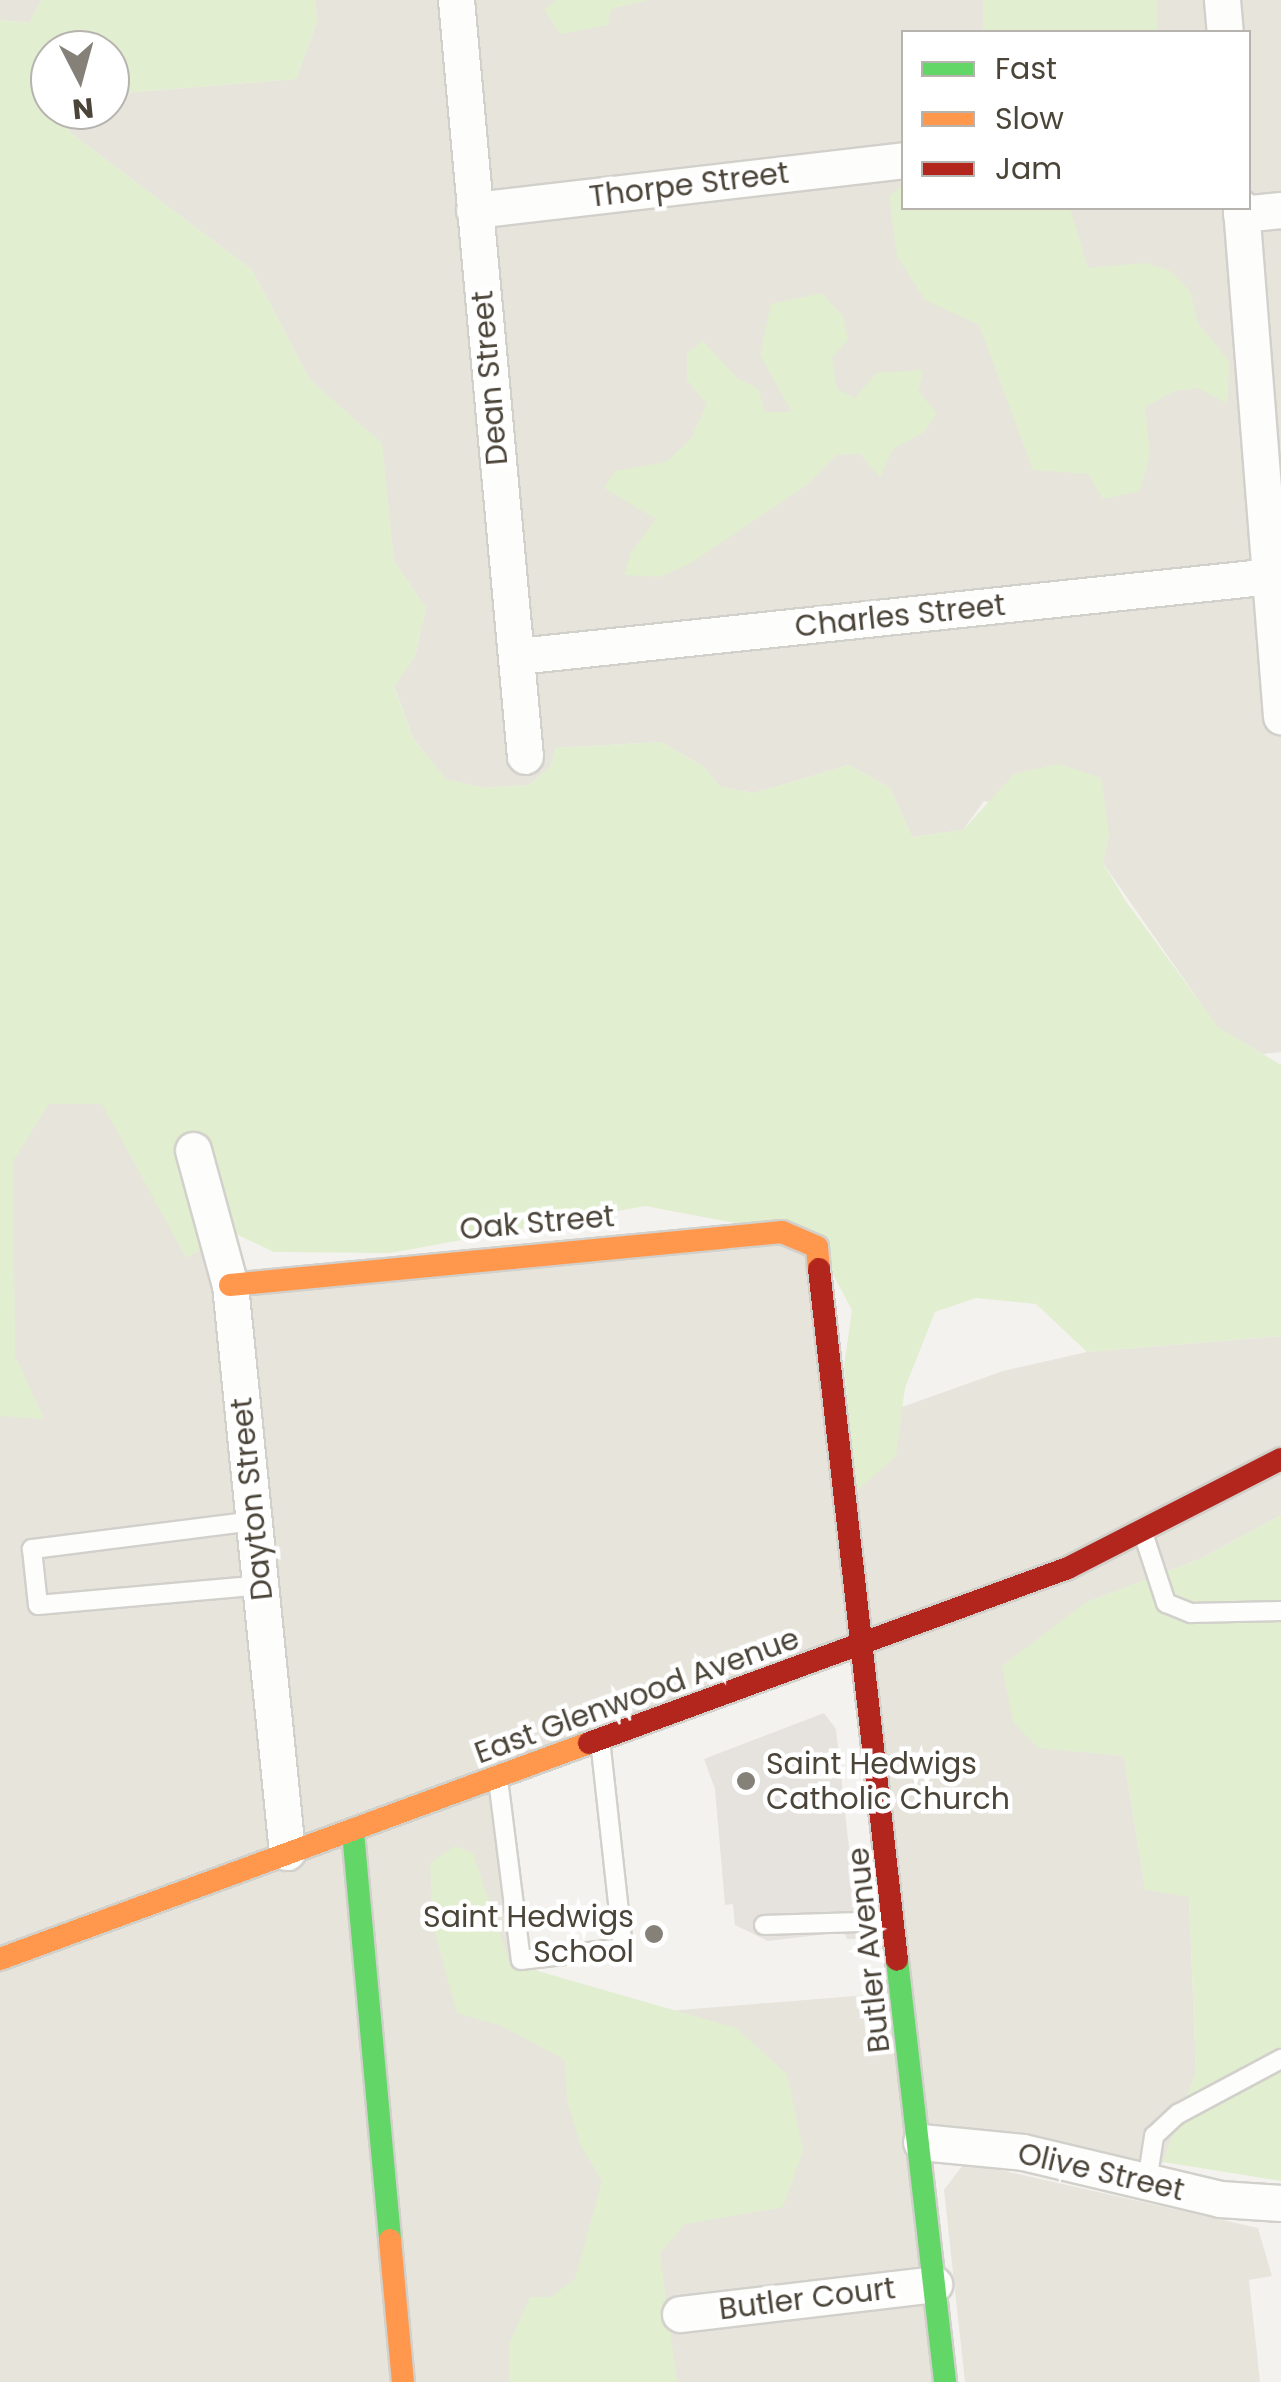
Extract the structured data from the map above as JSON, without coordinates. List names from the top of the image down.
{
  "streets": {
    "street": [
      "Thorpe Street",
      "Dean Street",
      "Charles Street",
      "Oak Street",
      "Dayton Street",
      "East Glenwood Avenue",
      "Butler Avenue",
      "Olive Street",
      "Butler Court"
    ]
  },
  "crossings": [
    ["Thorpe Street", "Dean Street"],
    ["Dean Street", "Charles Street"],
    ["Oak Street", "Dayton Street"],
    ["Oak Street", "Butler Avenue"],
    ["Dayton Street", "East Glenwood Avenue"],
    ["East Glenwood Avenue", "Butler Avenue"],
    ["Butler Avenue", "Olive Street"],
    ["Butler Avenue", "Butler Court"]
  ],
  "places": ["Saint Hedwigs Catholic Church", "Saint Hedwigs School"],
  "legend": ["Fast", "Slow", "Jam"],
  "north": "bottom"
}
